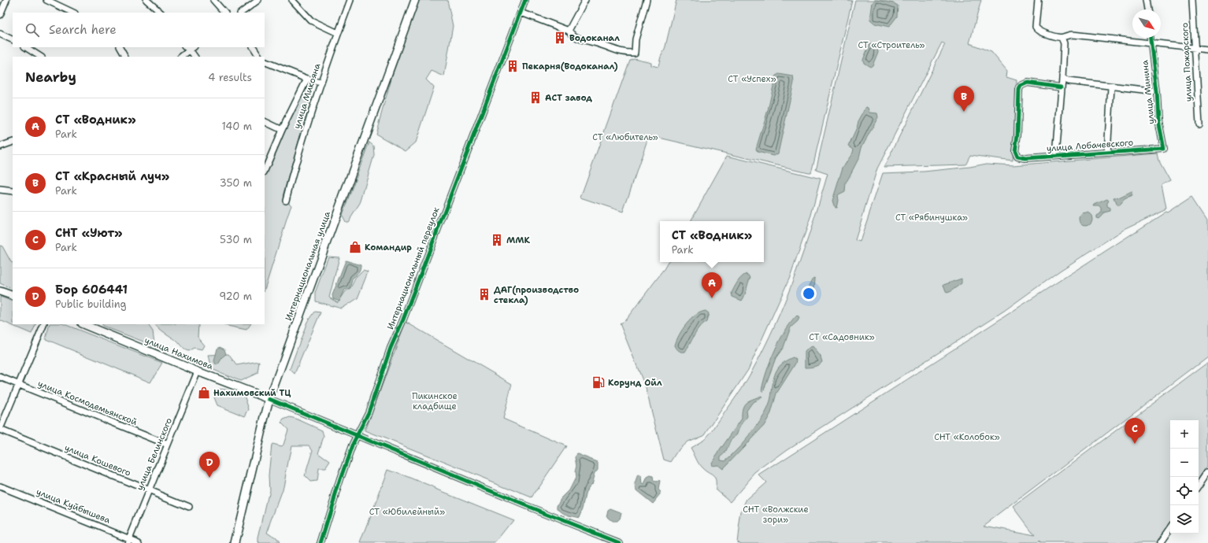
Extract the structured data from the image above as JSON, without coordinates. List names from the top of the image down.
{
  "streets": {
    "main road": ["Интернациональная улица", "улица Нахимова"],
    "street": [
      "улица Пожарского",
      "улица Минина",
      "улица Микояна",
      "улица Лобачевского",
      "Интернациональный переулок",
      "улица Космодемьянской",
      "улица Белинского",
      "улица Кошевого",
      "улица Куйбышева"
    ]
  },
  "crossings": [
    ["улица Минина", "улица Лобачевского"],
    ["Интернациональная улица", "улица Нахимова"],
    ["улица Нахимова", "улица Белинского"],
    ["улица Космодемьянской", "улица Белинского"],
    ["улица Белинского", "улица Кошевого"],
    ["улица Белинского", "улица Куйбышева"]
  ],
  "parks": [
    "СТ «Строитель»",
    "СТ «Успех»",
    "СТ «Любитель»",
    "СТ «Рябинушка»",
    "СТ «Садовник»",
    "Пикинское кладбище",
    "СНТ «Колобок»",
    "СНТ «Волжские зори»",
    "СТ «Юбилейный»"
  ],
  "places": {
    "building": [
      "Водоканал",
      "Пекарня(Водоканал)",
      "АСТ завод",
      "ММК",
      "ДАГ(производство стекла)"
    ],
    "shop": ["Командир", "Нахимовский ТЦ"],
    "fuel station": ["Корунд Ойл"]
  },
  "north": "bottom right",
  "page": {
    "search": "Search here",
    "heading": ["Nearby", "4 results"],
    "pins": [
      "B",
      "A",
      "C",
      "D"
    ],
    "list": [
      {
        "mark": "A",
        "name": "СТ «Водник»",
        "note": "Park",
        "value": "140 m"
      },
      {
        "mark": "B",
        "name": "СТ «Красный луч»",
        "note": "Park",
        "value": "350 m"
      },
      {
        "mark": "C",
        "name": "СНТ «Уют»",
        "note": "Park",
        "value": "530 m"
      },
      {
        "mark": "D",
        "name": "Бор 606441",
        "note": "Public building",
        "value": "920 m"
      }
    ],
    "popup": ["СТ «Водник»", "Park"],
    "map_buttons": ["+", "−"]
  }
}
